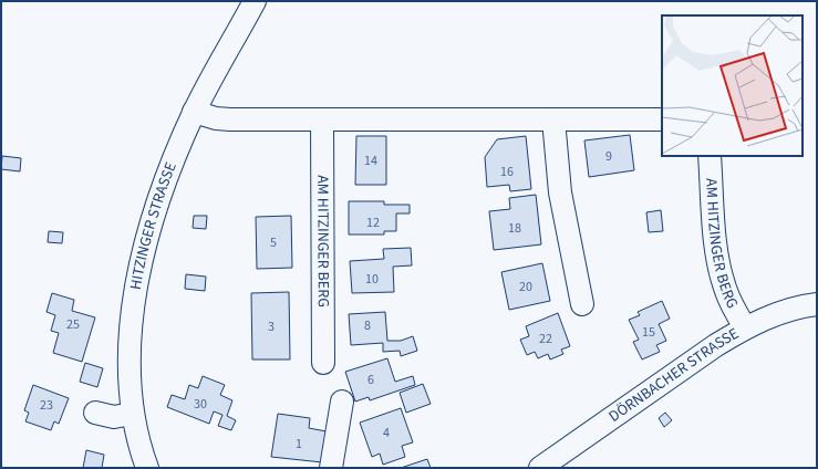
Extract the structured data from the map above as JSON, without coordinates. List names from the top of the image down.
{
  "streets": {
    "street": ["HITZINGER STRASSE", "AM HITZINGER BERG", "DÖRNBACHER STRASSE"]
  },
  "crossings": [
    ["AM HITZINGER BERG", "DÖRNBACHER STRASSE"]
  ],
  "house_numbers": [
    "9",
    "14",
    "16",
    "12",
    "18",
    "5",
    "10",
    "20",
    "25",
    "8",
    "3",
    "15",
    "22",
    "6",
    "30",
    "23",
    "4",
    "1"
  ]
}
